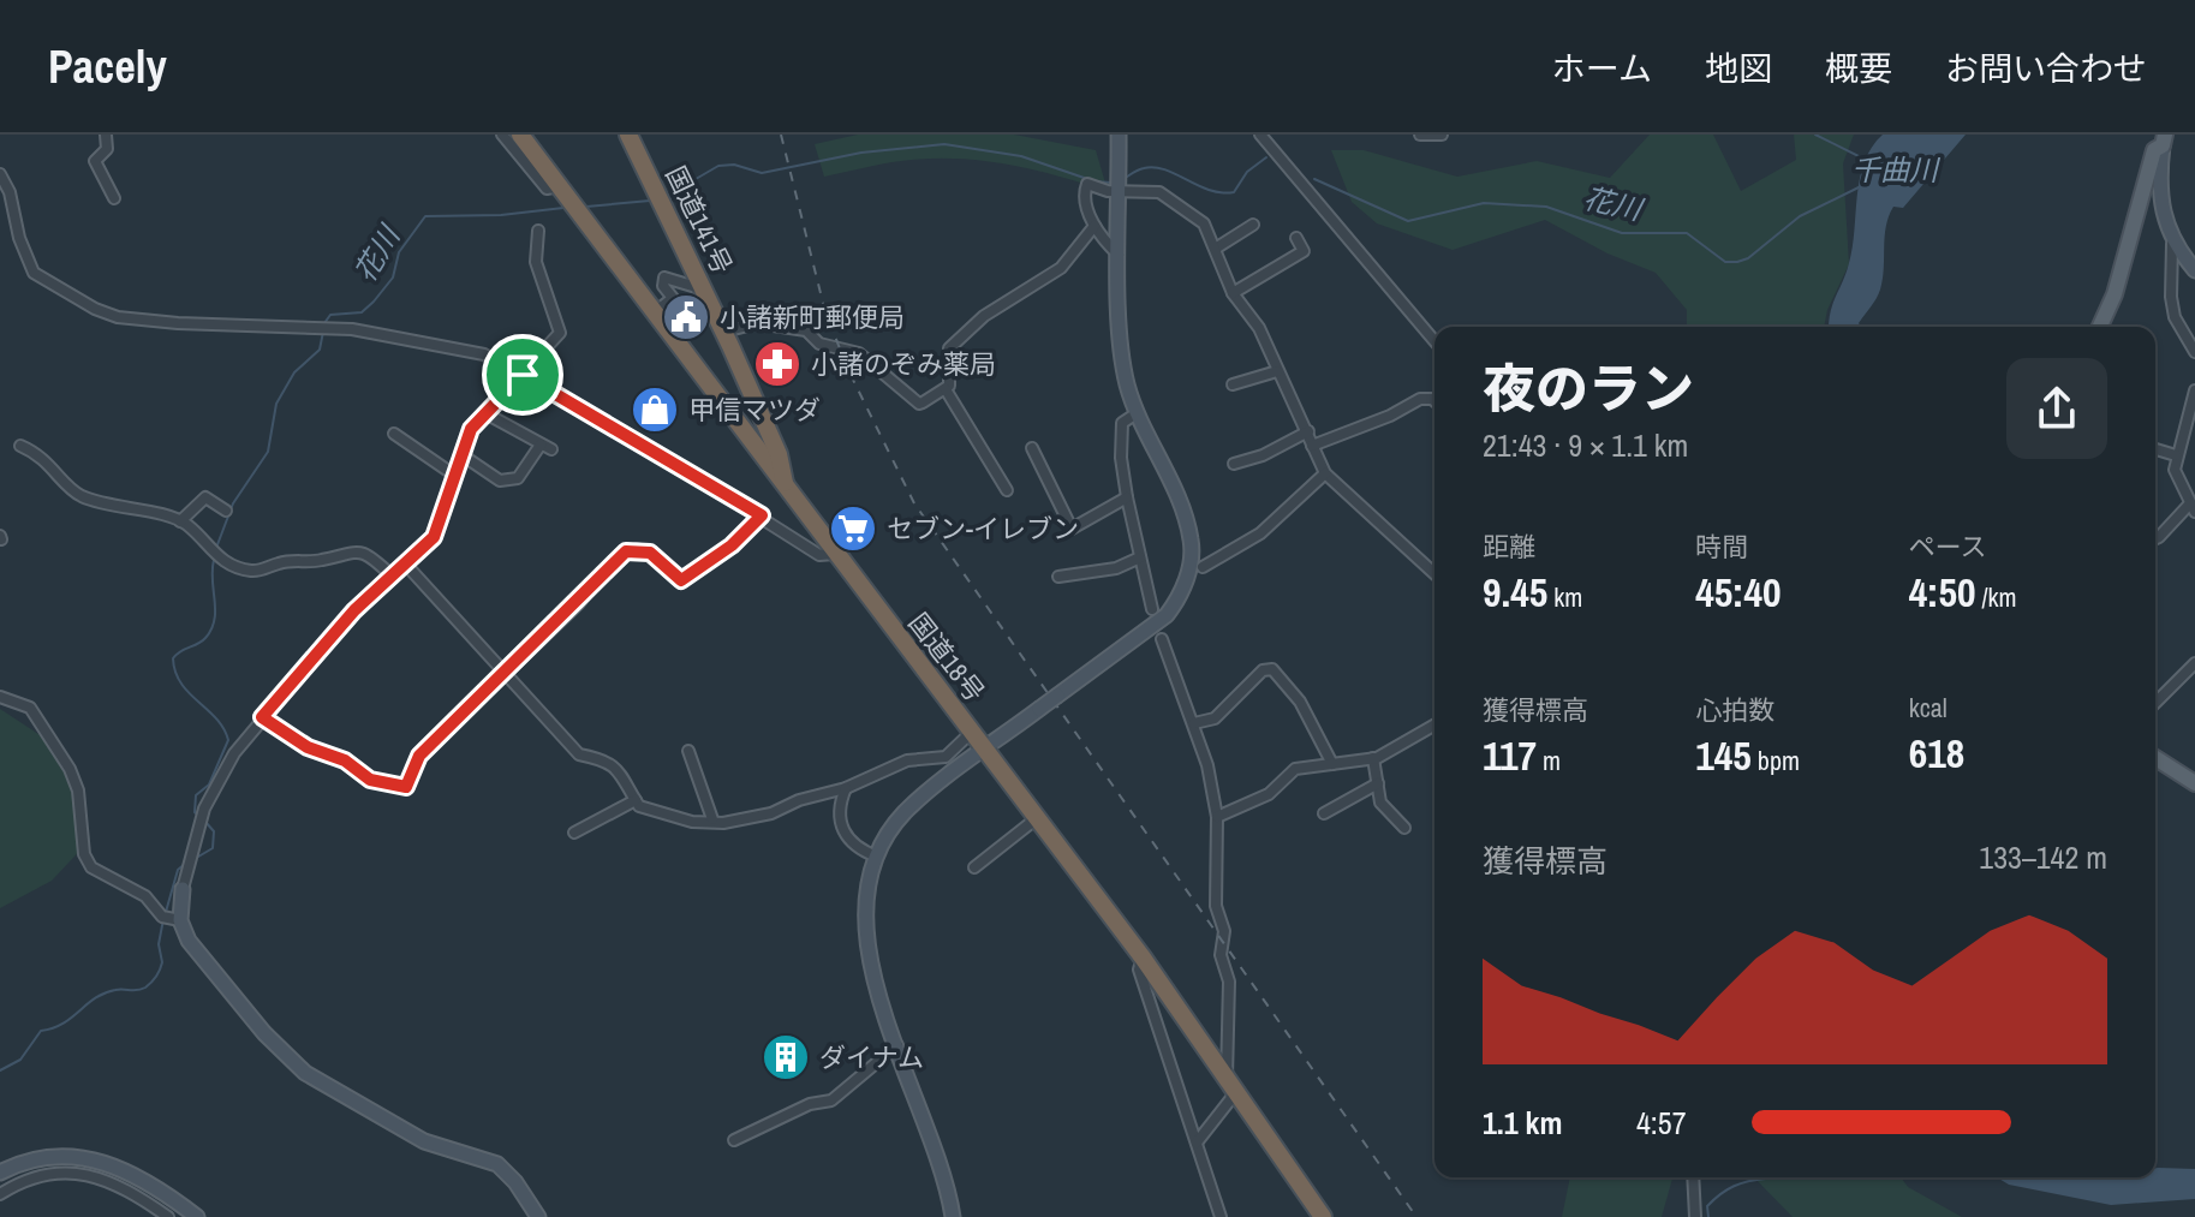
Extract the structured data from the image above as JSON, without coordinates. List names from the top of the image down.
{
  "streets": {
    "highway": ["国道141号", "国道18号"]
  },
  "crossings": [
    ["国道141号", "国道18号"]
  ],
  "water": ["千曲川", "花川"],
  "places": {
    "public building": ["小諸新町郵便局"],
    "pharmacy": ["小諸のぞみ薬局"],
    "shop": ["甲信マツダ"],
    "supermarket": ["セブン-イレブン"],
    "building": ["ダイナム"]
  },
  "page": {
    "header": "Pacely",
    "nav": [
      "ホーム",
      "地図",
      "概要",
      "お問い合わせ"
    ],
    "heading": ["夜のラン", "21:43 · 9 × 1.1 km"],
    "stats": [
      ["距離", "9.45 km"],
      ["時間", "45:40"],
      ["ペース", "4:50 /km"],
      ["獲得標高", "117 m"],
      ["心拍数", "145 bpm"],
      ["kcal", "618"]
    ],
    "chart": ["獲得標高", "133–142 m"],
    "list": [
      {
        "name": "1.1 km",
        "note": "4:57"
      }
    ]
  }
}
